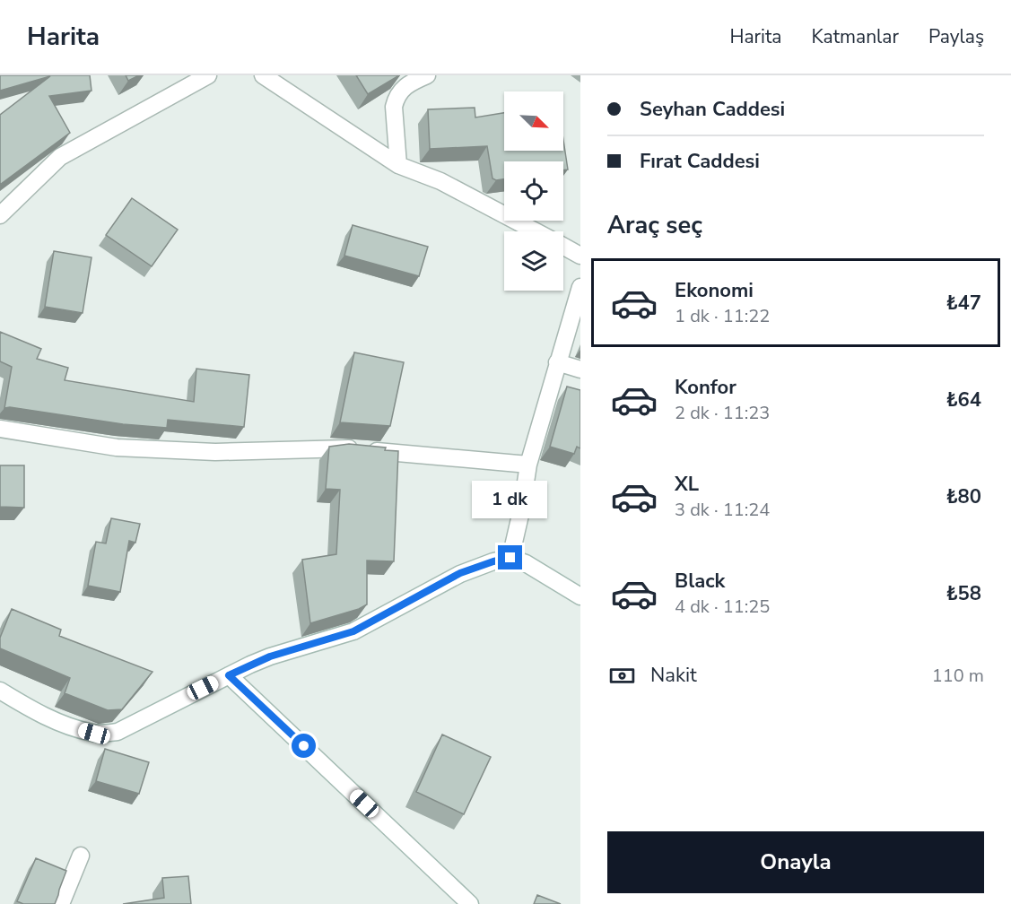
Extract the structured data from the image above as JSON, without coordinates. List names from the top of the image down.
{
  "north": "bottom right",
  "page": {
    "header": "Harita",
    "nav": ["Harita", "Katmanlar", "Paylaş"],
    "banner": ["Seyhan Caddesi", "Fırat Caddesi"],
    "heading": "Araç seç",
    "list": [
      {
        "name": "Ekonomi",
        "note": "1 dk · 11:22",
        "value": "₺47"
      },
      {
        "name": "Konfor",
        "note": "2 dk · 11:23",
        "value": "₺64"
      },
      {
        "name": "XL",
        "note": "3 dk · 11:24",
        "value": "₺80"
      },
      {
        "name": "Black",
        "note": "4 dk · 11:25",
        "value": "₺58"
      }
    ],
    "bubble": "1 dk",
    "pay": ["Nakit", "110 m"],
    "buttons": "Onayla"
  }
}
